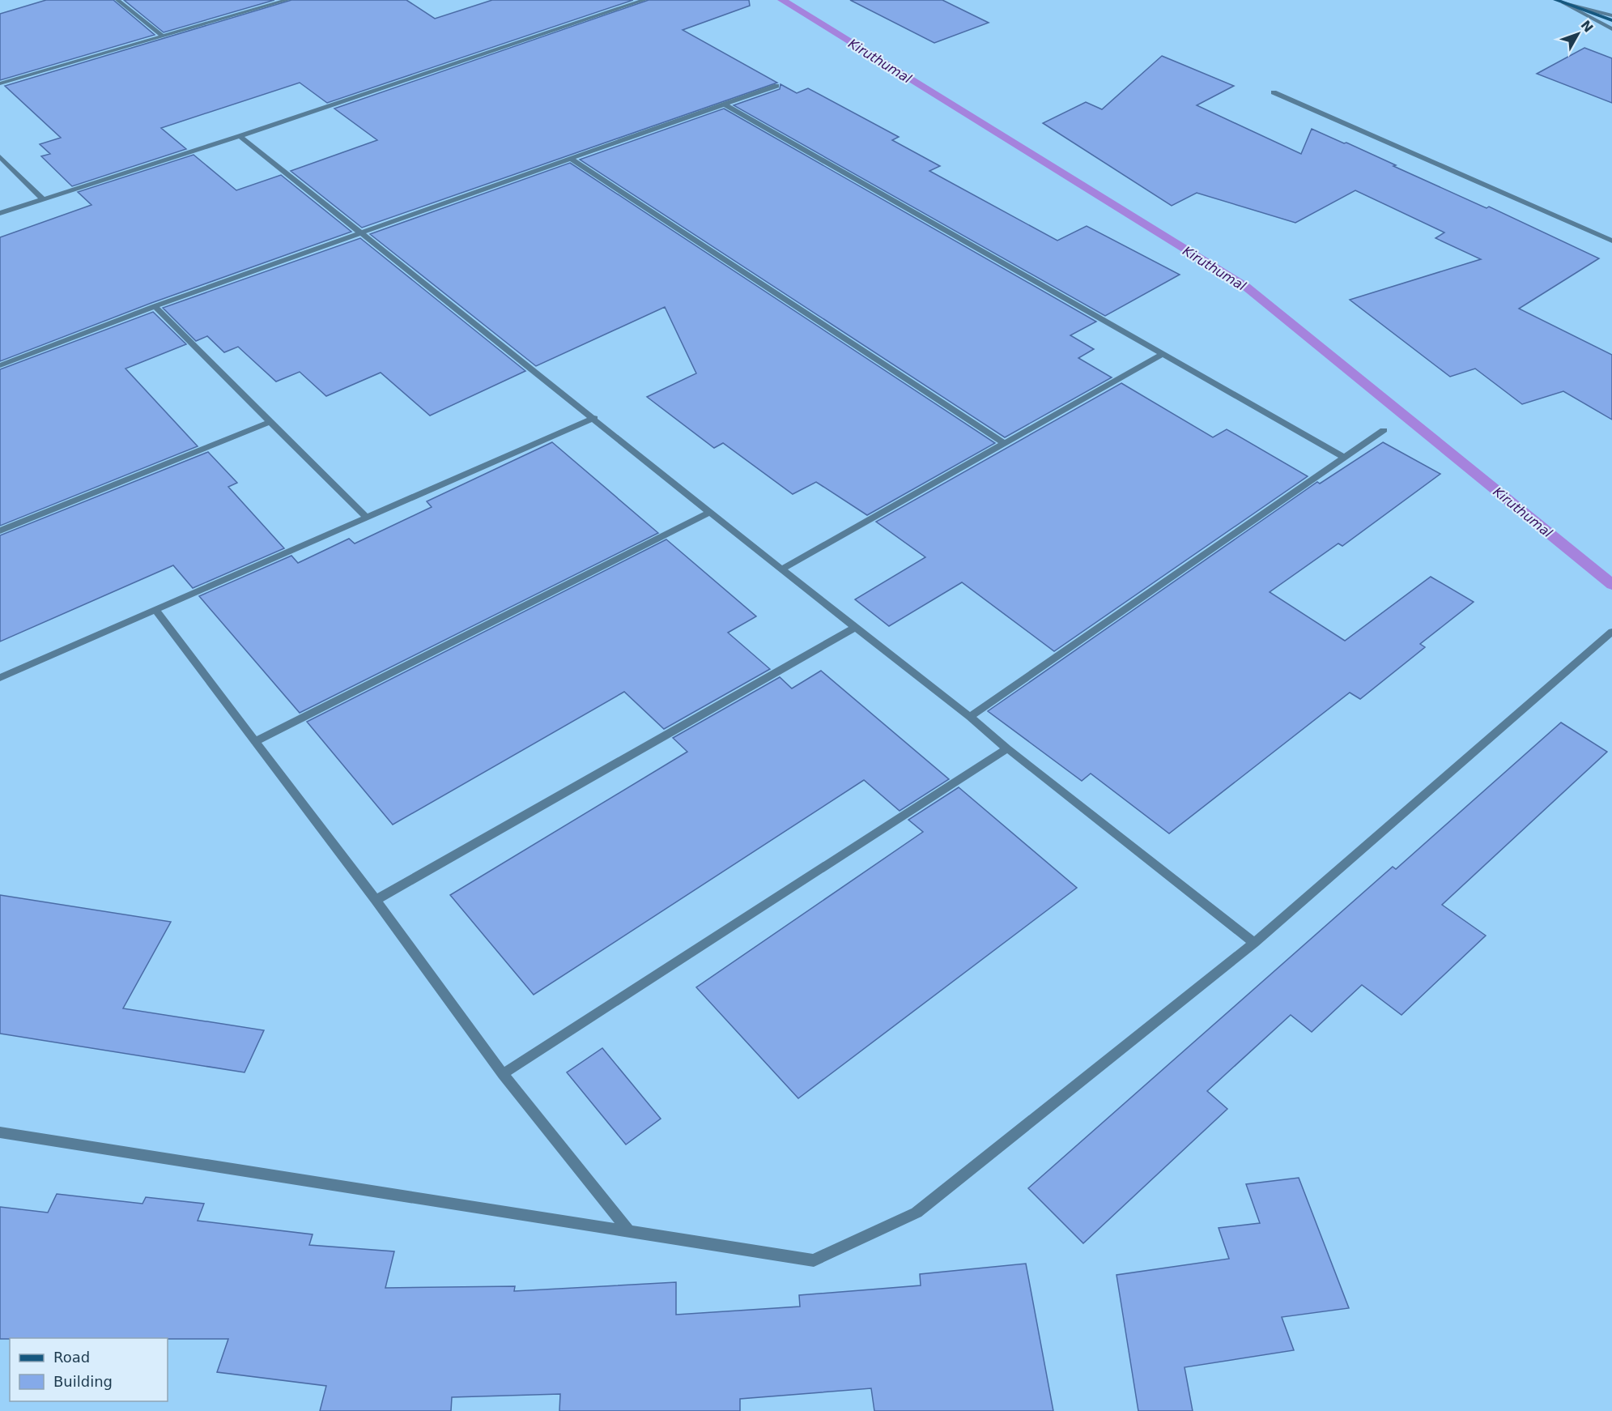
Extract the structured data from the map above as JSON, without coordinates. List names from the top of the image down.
{
  "water": ["Kiruthumal"],
  "legend": ["Road", "Building"],
  "north": "top right"
}
